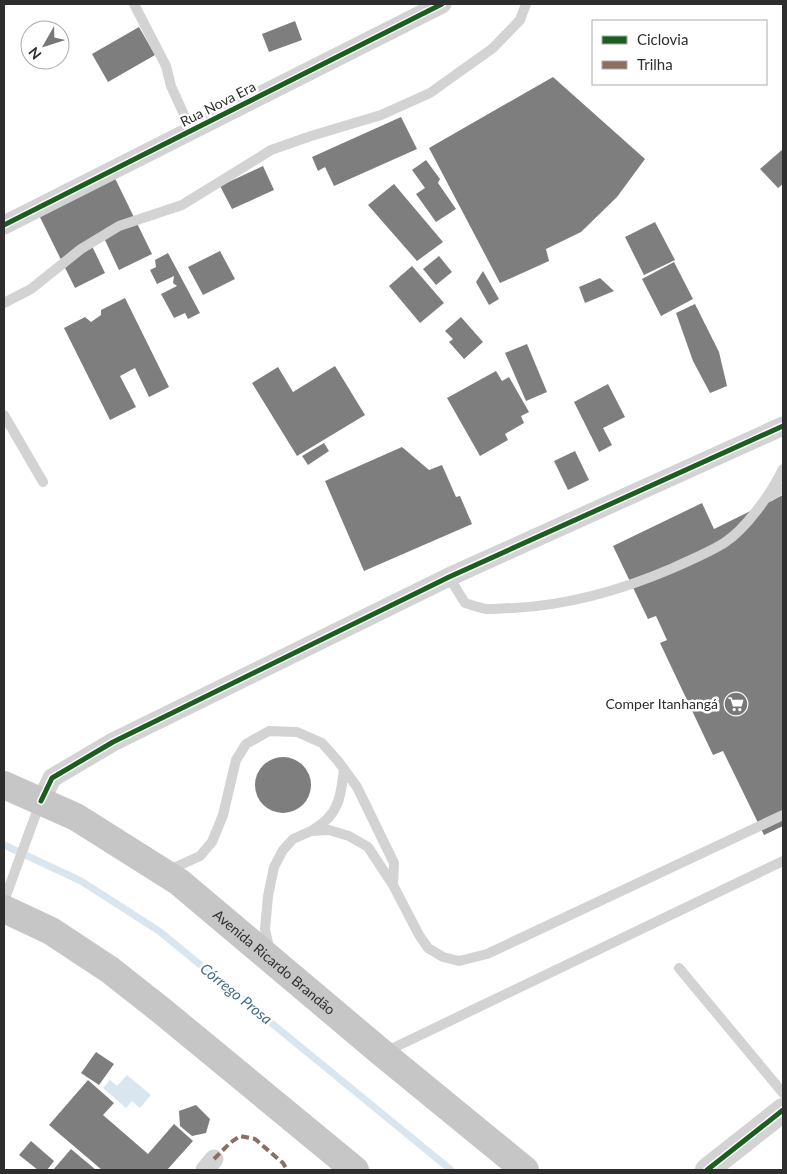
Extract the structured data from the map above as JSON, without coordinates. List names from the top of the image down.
{
  "streets": {
    "main road": ["Avenida Ricardo Brandão"],
    "street": ["Rua Nova Era"]
  },
  "water": ["Córrego Prosa"],
  "places": {
    "supermarket": ["Comper Itanhangá"]
  },
  "legend": ["Ciclovia", "Trilha"],
  "north": "bottom left"
}
